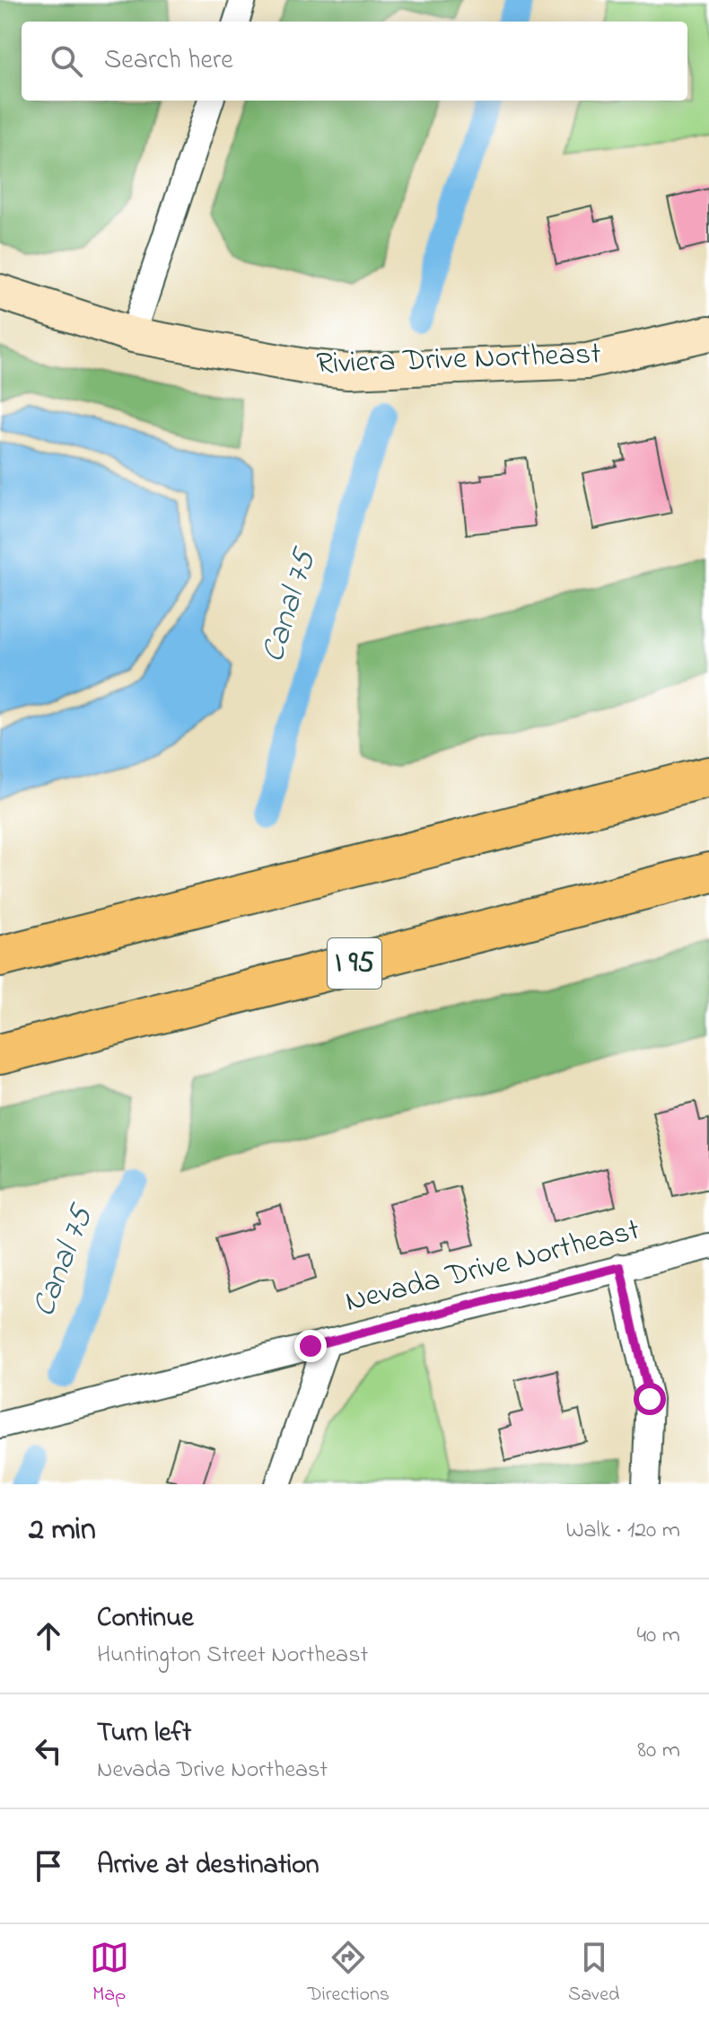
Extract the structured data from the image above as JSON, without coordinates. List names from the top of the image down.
{
  "streets": {
    "highway": ["I 95"],
    "street": ["Riviera Drive Northeast", "Nevada Drive Northeast"]
  },
  "water": ["Canal 75"],
  "page": {
    "search": "Search here",
    "heading": ["2 min", "Walk · 120 m"],
    "list": [
      ["Continue", "Huntington Street Northeast", "40 m"],
      ["Turn left", "Nevada Drive Northeast", "80 m"],
      "Arrive at destination"
    ],
    "nav": ["Map", "Directions", "Saved"]
  }
}
